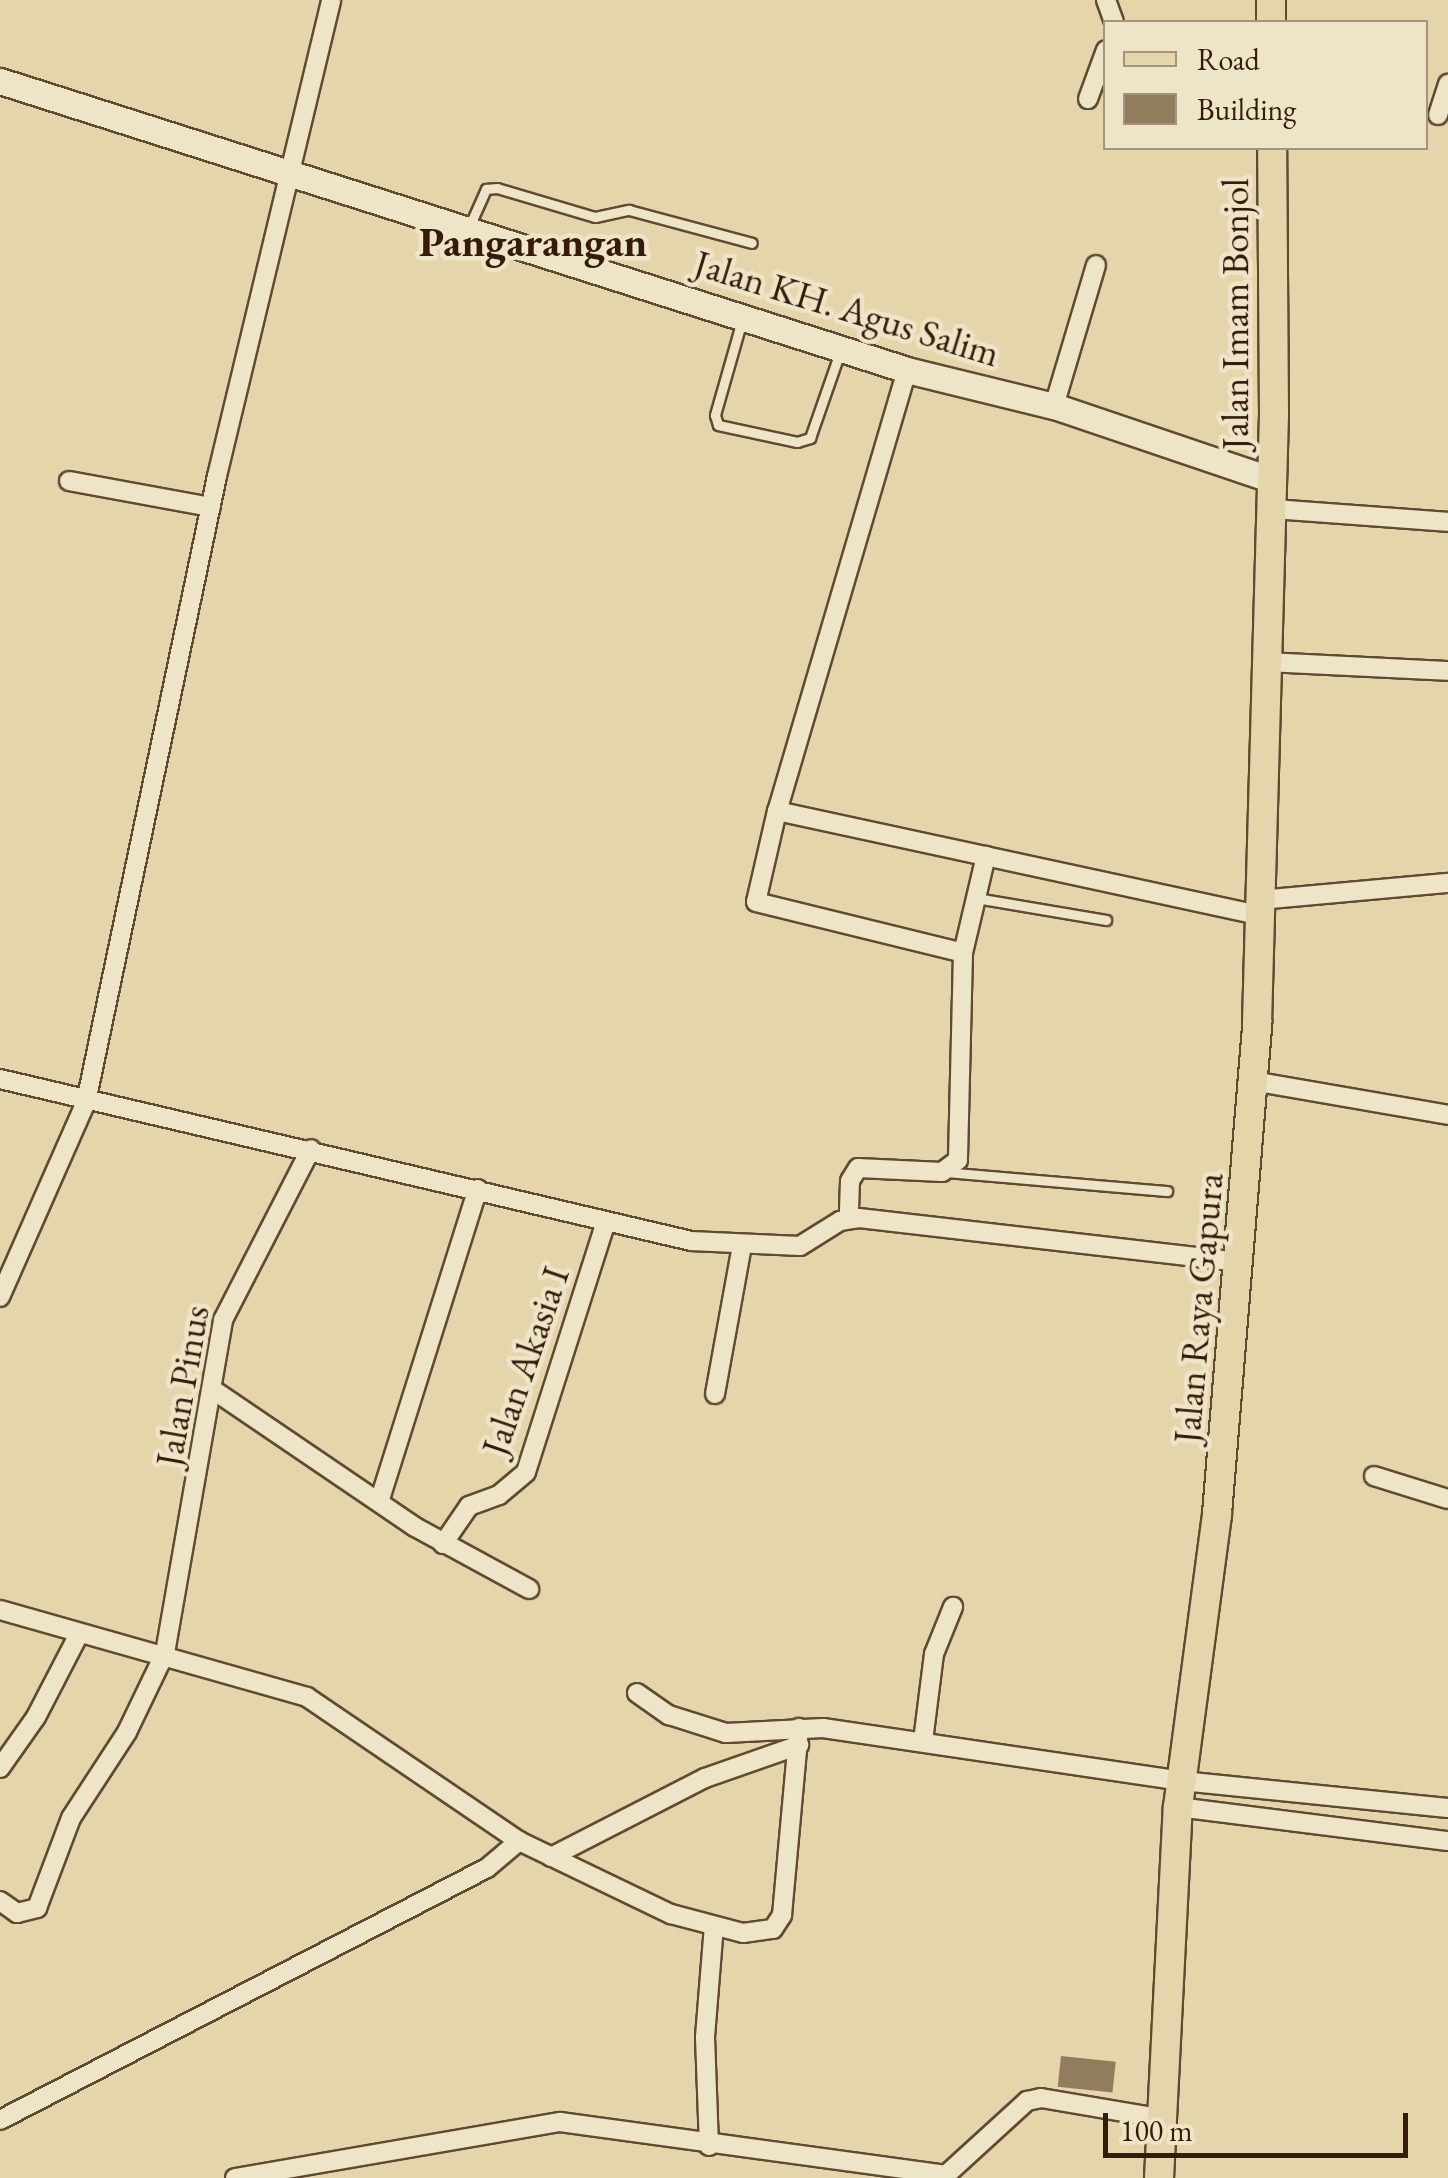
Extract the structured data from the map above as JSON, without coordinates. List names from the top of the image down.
{
  "streets": {
    "main road": ["Jalan KH. Agus Salim", "Jalan Imam Bonjol", "Jalan Raya Gapura"],
    "street": ["Jalan Akasia I", "Jalan Pinus"]
  },
  "crossings": [
    ["Jalan KH. Agus Salim", "Jalan Imam Bonjol"],
    ["Jalan KH. Agus Salim", "Jalan Raya Gapura"],
    ["Jalan Imam Bonjol", "Jalan Raya Gapura"]
  ],
  "districts": ["Pangarangan"],
  "legend": ["Road", "Building"],
  "scale_bar": "100 m"
}
